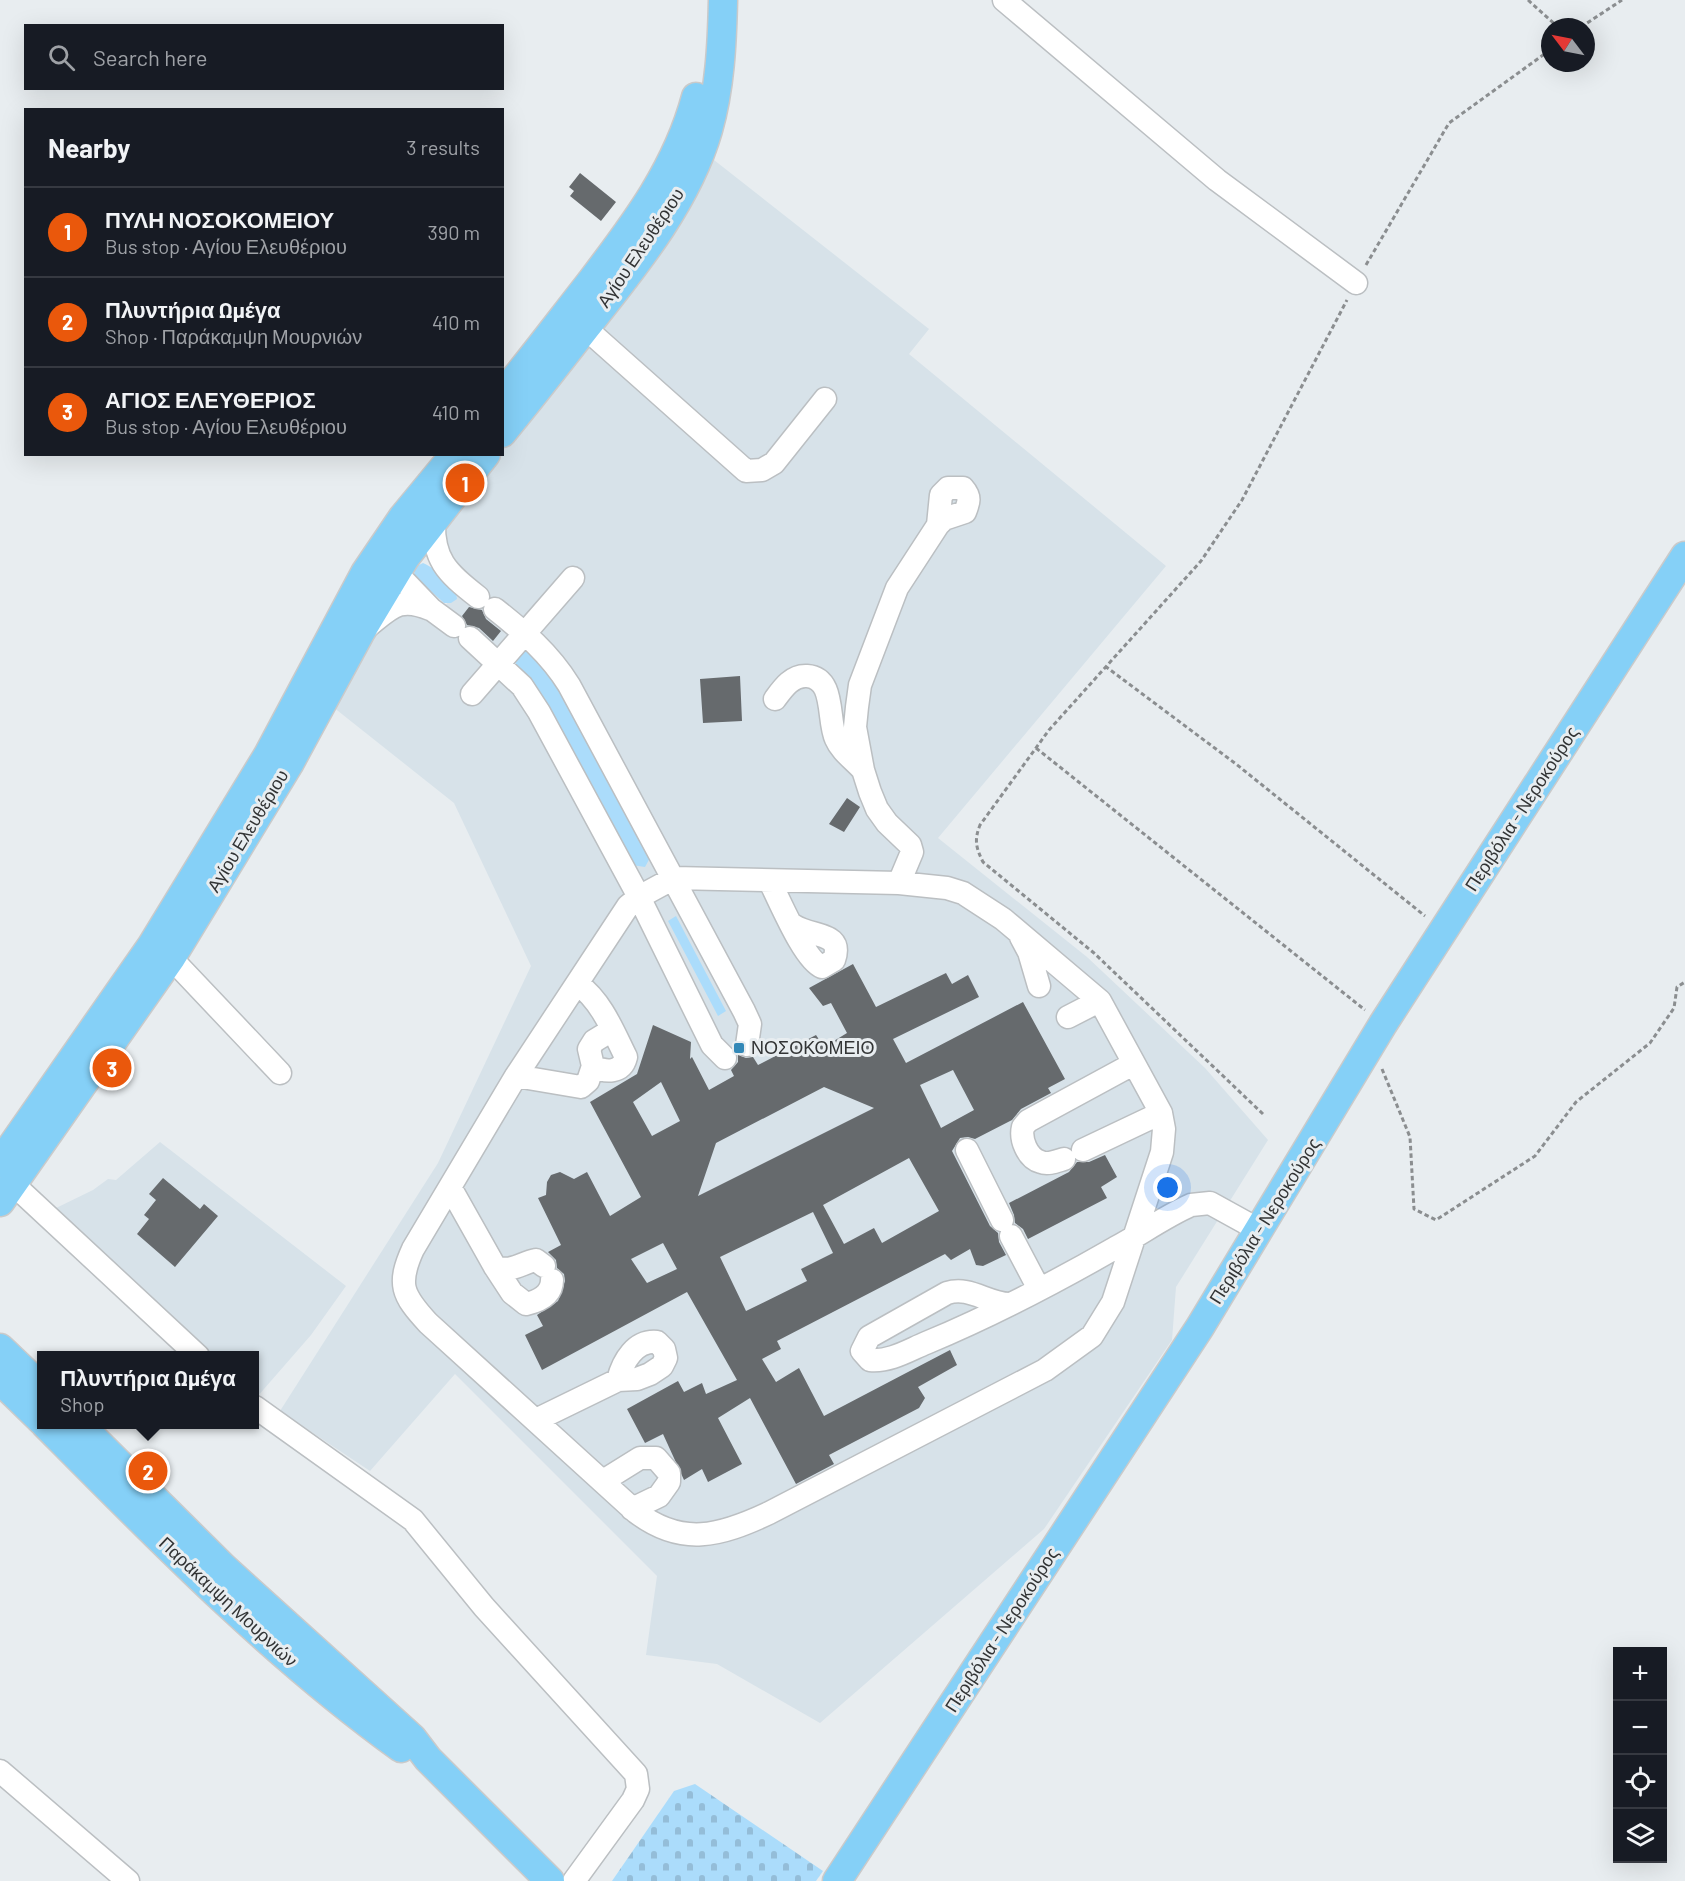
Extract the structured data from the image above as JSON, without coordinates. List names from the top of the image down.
{
  "streets": {
    "main road": ["Αγίου Ελευθέριου", "Περιβόλια - Νεροκούρος", "Παράκαμψη Μουρνιών"]
  },
  "places": {
    "transit": ["ΝΟΣΟΚΟΜΕΙΟ"]
  },
  "north": "top left",
  "page": {
    "search": "Search here",
    "heading": ["Nearby", "3 results"],
    "list": [
      {
        "mark": "1",
        "name": "ΠΥΛΗ ΝΟΣΟΚΟΜΕΙΟΥ",
        "note": "Bus stop · Αγίου Ελευθέριου",
        "value": "390 m"
      },
      {
        "mark": "2",
        "name": "Πλυντήρια Ωμέγα",
        "note": "Shop · Παράκαμψη Μουρνιών",
        "value": "410 m"
      },
      {
        "mark": "3",
        "name": "ΑΓΙΟΣ ΕΛΕΥΘΕΡΙΟΣ",
        "note": "Bus stop · Αγίου Ελευθέριου",
        "value": "410 m"
      }
    ],
    "pins": ["1", "3", "2"],
    "popup": ["Πλυντήρια Ωμέγα", "Shop"],
    "map_buttons": ["+", "−"]
  }
}
